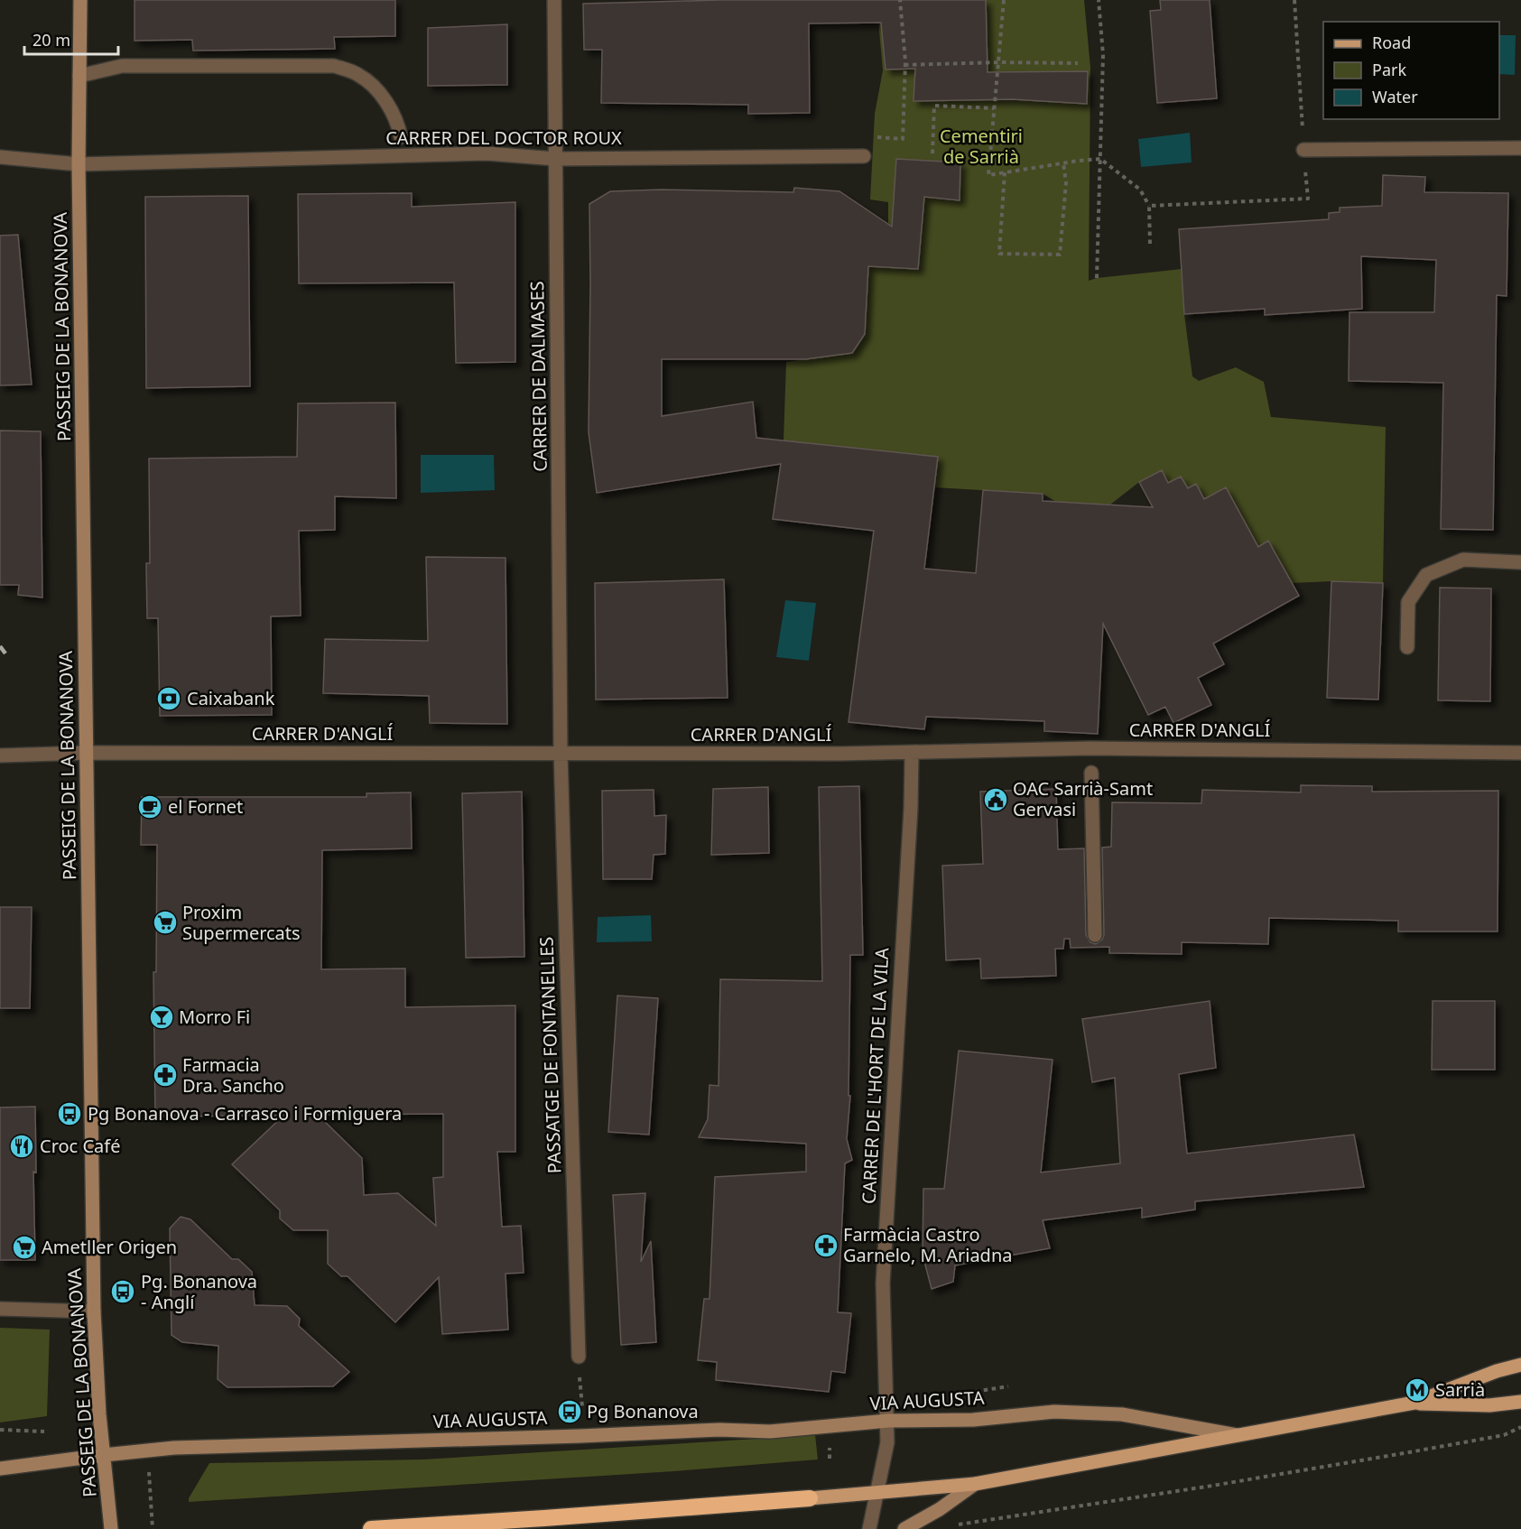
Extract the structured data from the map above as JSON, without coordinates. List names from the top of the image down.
{
  "streets": {
    "main road": ["VIA AUGUSTA"],
    "street": [
      "CARRER DEL DOCTOR ROUX",
      "PASSEIG DE LA BONANOVA",
      "CARRER DE DALMASES",
      "CARRER D'ANGLÍ",
      "PASSATGE DE FONTANELLES",
      "CARRER DE L'HORT DE LA VILA"
    ]
  },
  "crossings": [
    ["CARRER DEL DOCTOR ROUX", "PASSEIG DE LA BONANOVA"],
    ["CARRER DEL DOCTOR ROUX", "CARRER DE DALMASES"],
    ["PASSEIG DE LA BONANOVA", "CARRER D'ANGLÍ"],
    ["PASSEIG DE LA BONANOVA", "VIA AUGUSTA"],
    ["CARRER DE DALMASES", "CARRER D'ANGLÍ"],
    ["CARRER DE DALMASES", "PASSATGE DE FONTANELLES"],
    ["CARRER D'ANGLÍ", "PASSATGE DE FONTANELLES"],
    ["CARRER D'ANGLÍ", "CARRER DE L'HORT DE LA VILA"],
    ["CARRER DE L'HORT DE LA VILA", "VIA AUGUSTA"]
  ],
  "parks": ["Cementiri de Sarrià"],
  "places": {
    "bank": ["Caixabank"],
    "public building": ["OAC Sarrià-Samt Gervasi"],
    "cafe": ["el Fornet"],
    "supermarket": ["Proxim Supermercats", "Ametller Origen"],
    "bar": ["Morro Fi"],
    "pharmacy": ["Farmacia Dra. Sancho", "Farmàcia Castro Garnelo, M. Ariadna"],
    "bus stop": ["Pg Bonanova - Carrasco i Formiguera", "Pg. Bonanova - Anglí", "Pg Bonanova"],
    "restaurant": ["Croc Café"],
    "metro station": ["Sarrià"]
  },
  "legend": ["Road", "Park", "Water"],
  "scale_bar": "20 m"
}
